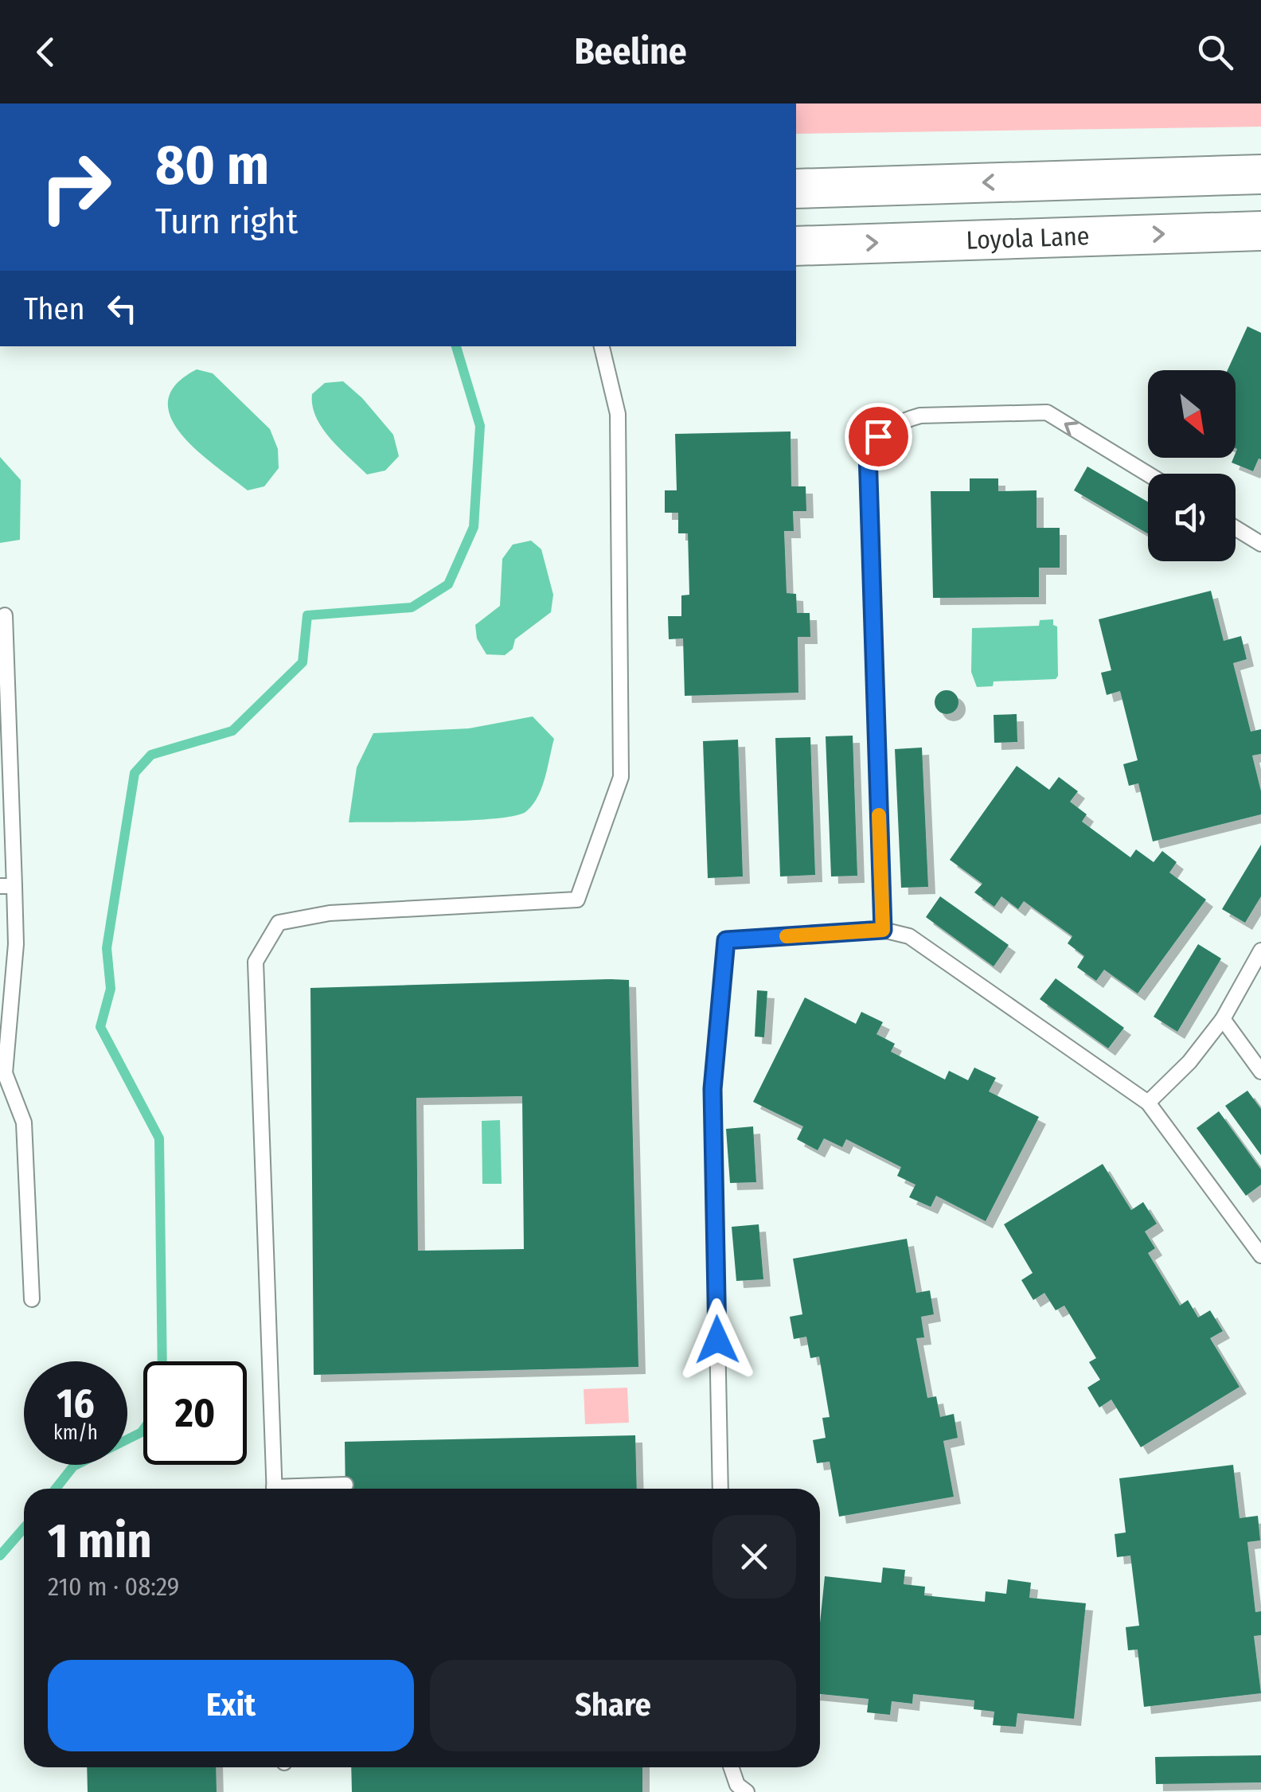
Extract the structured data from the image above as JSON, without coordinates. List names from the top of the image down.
{
  "streets": {
    "main road": ["Loyola Lane"]
  },
  "north": "bottom right",
  "page": {
    "header": "Beeline",
    "turn": ["80 m", "Turn right"],
    "then": "Then",
    "speed": "16 km/h",
    "limit": "20",
    "heading": ["1 min", "210 m · 08:29"],
    "buttons": ["Exit", "Share"]
  }
}
